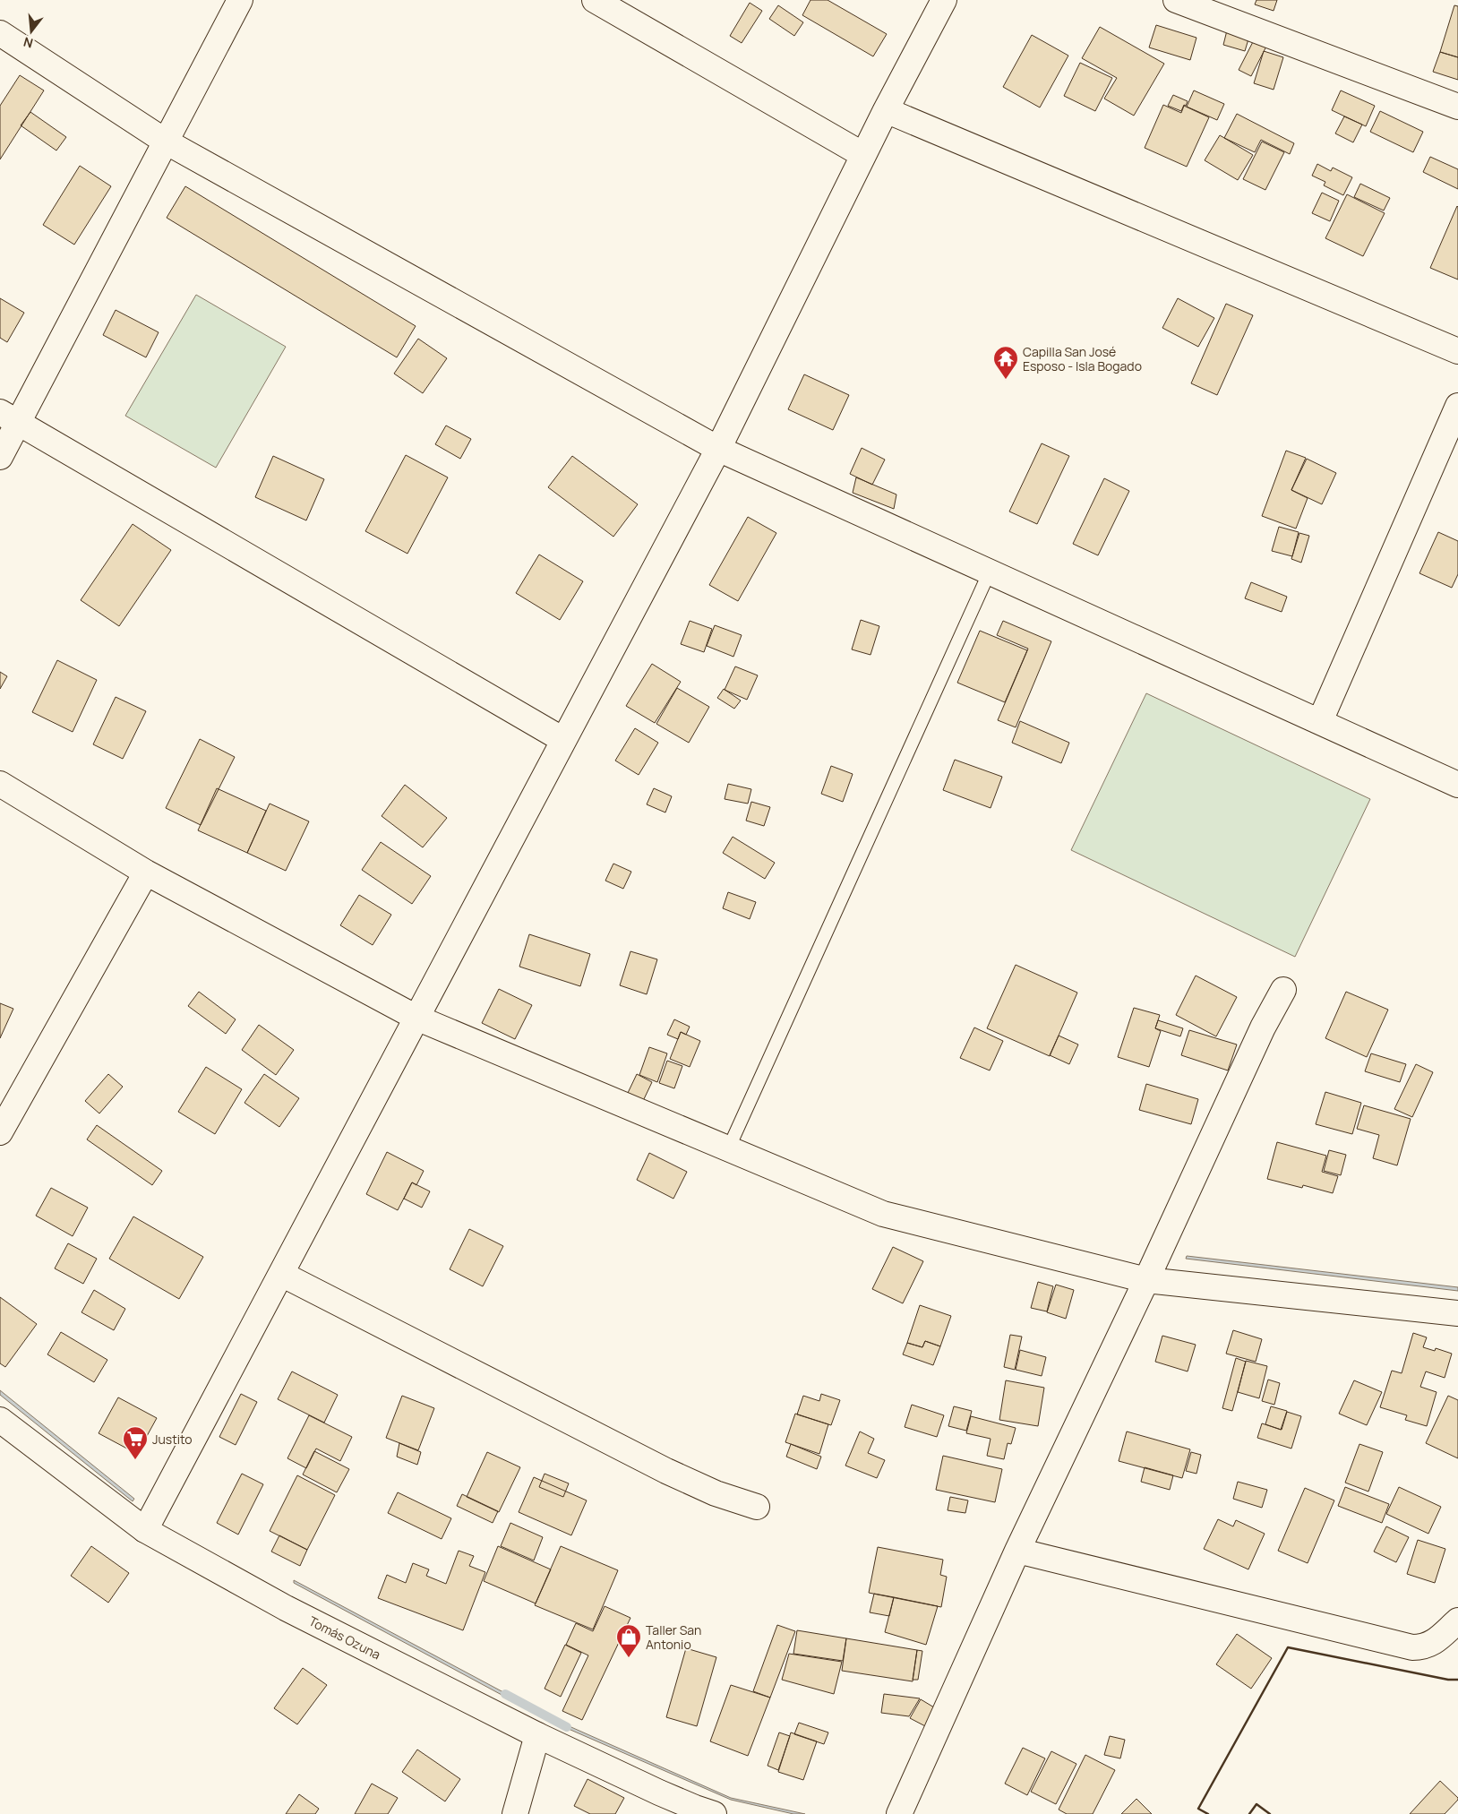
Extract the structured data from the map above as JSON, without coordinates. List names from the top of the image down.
{
  "streets": {
    "street": ["Tomás Ozuna"]
  },
  "places": {
    "temple": ["Capilla San José Esposo - Isla Bogado"],
    "supermarket": ["Justito"],
    "shop": ["Taller San Antonio"]
  },
  "north": "bottom"
}
